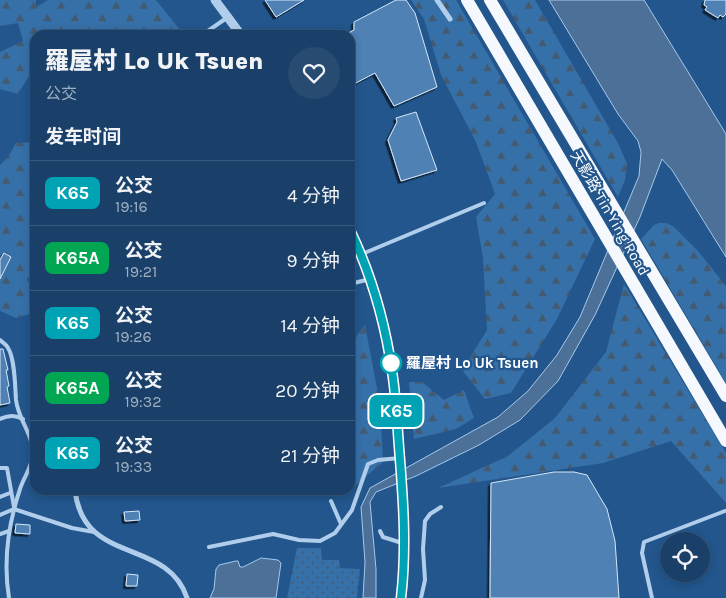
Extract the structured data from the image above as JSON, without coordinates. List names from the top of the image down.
{
  "streets": {
    "main road": ["天影路 Tin Ying Road"]
  },
  "places": ["羅屋村 Lo Uk Tsuen"],
  "lines": ["bus line K65"],
  "page": {
    "on_map": "K65",
    "heading": [
      ["羅屋村 Lo Uk Tsuen", "公交"],
      "发车时间"
    ],
    "list": [
      {
        "mark": "K65",
        "name": "公交",
        "note": "19:16",
        "value": "4 分钟"
      },
      {
        "mark": "K65A",
        "name": "公交",
        "note": "19:21",
        "value": "9 分钟"
      },
      {
        "mark": "K65",
        "name": "公交",
        "note": "19:26",
        "value": "14 分钟"
      },
      {
        "mark": "K65A",
        "name": "公交",
        "note": "19:32",
        "value": "20 分钟"
      },
      {
        "mark": "K65",
        "name": "公交",
        "note": "19:33",
        "value": "21 分钟"
      }
    ]
  }
}
